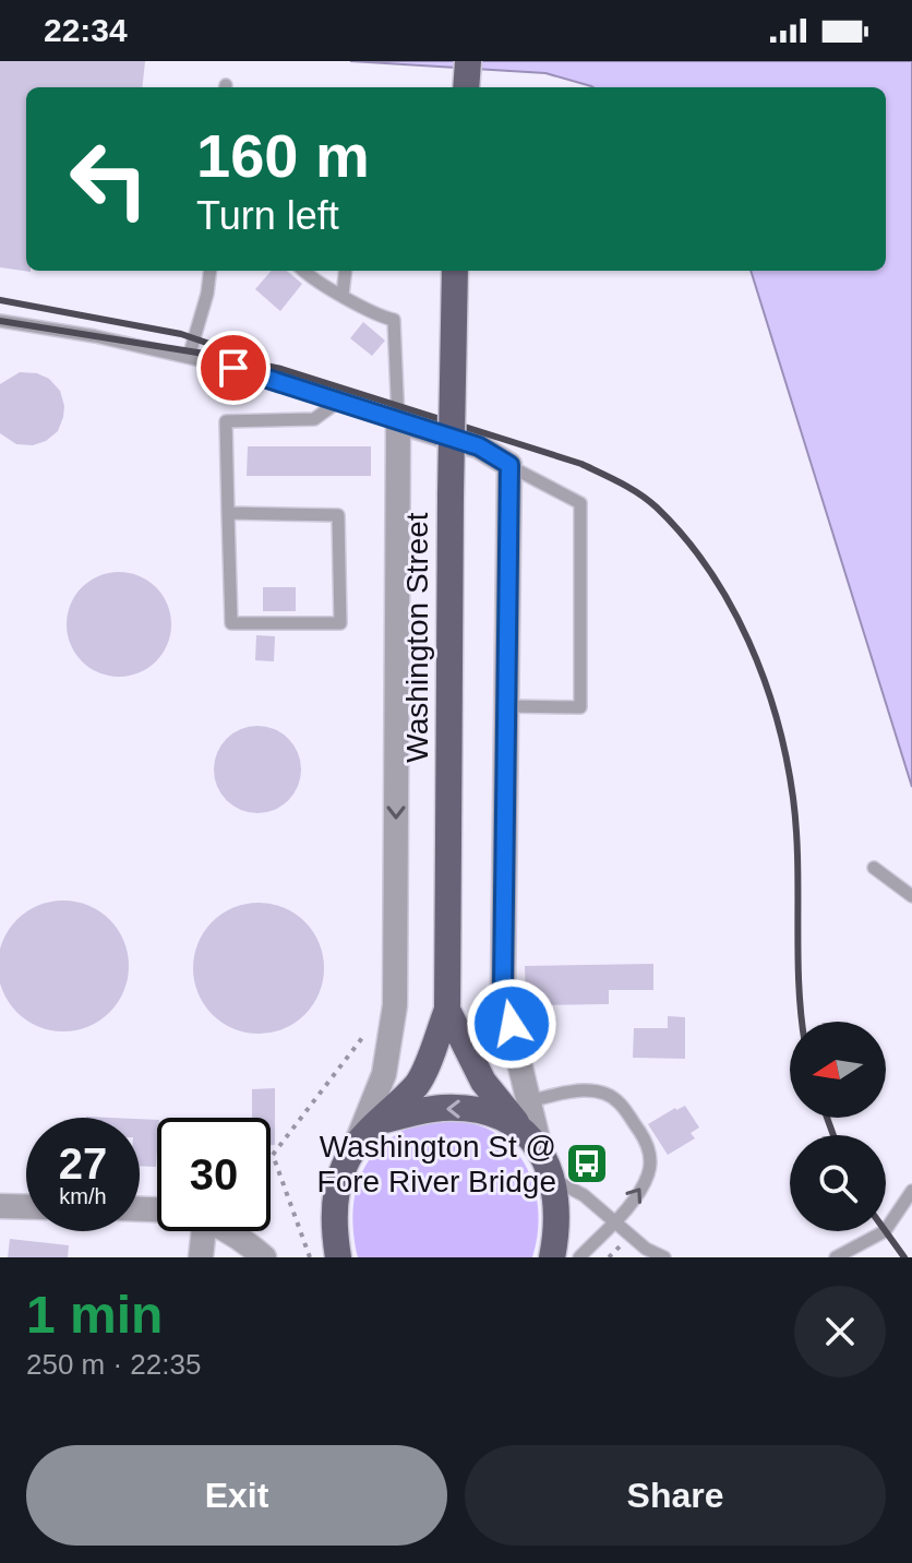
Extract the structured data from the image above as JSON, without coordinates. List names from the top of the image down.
{
  "streets": {
    "main road": ["Washington Street"]
  },
  "places": {
    "bus stop": ["Washington St @ Fore River Bridge"]
  },
  "north": "left",
  "page": {
    "status": "22:34",
    "turn": ["160 m", "Turn left"],
    "speed": "27 km/h",
    "limit": "30",
    "heading": ["1 min", "250 m · 22:35"],
    "buttons": ["Exit", "Share"]
  }
}
